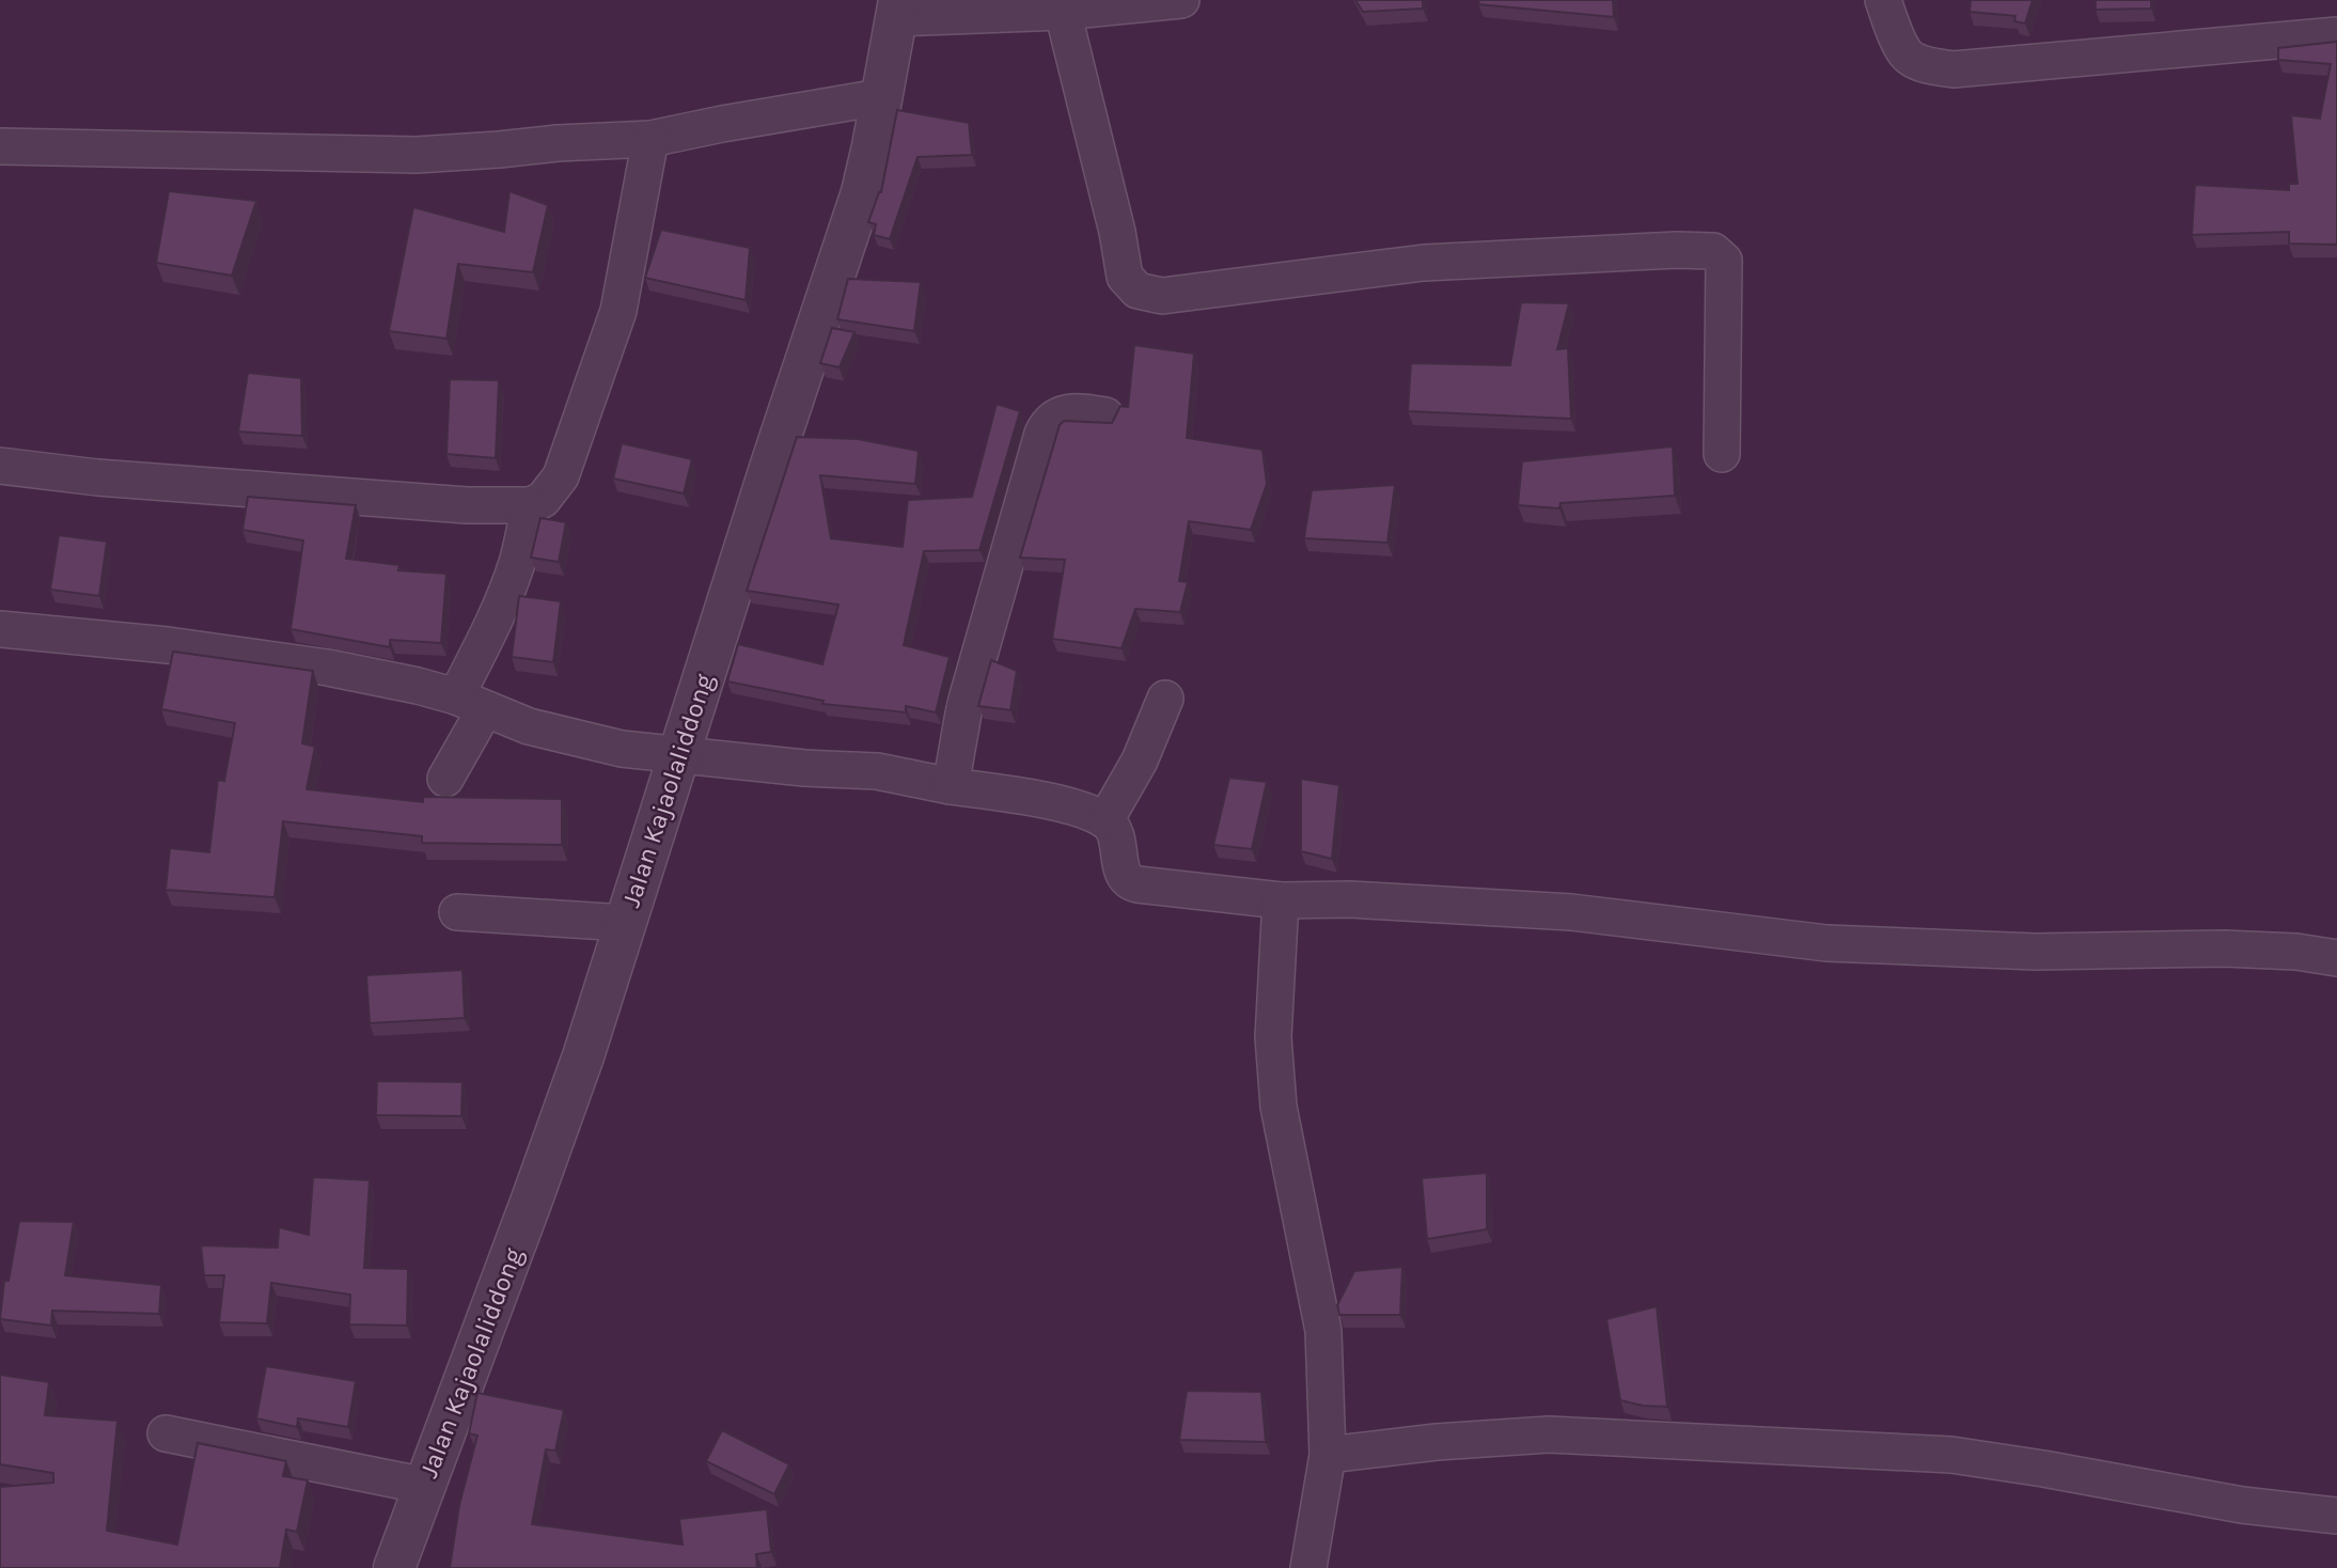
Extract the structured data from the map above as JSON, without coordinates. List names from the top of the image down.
{
  "streets": {
    "street": ["Jalan Kajaolaliddong"]
  }
}
